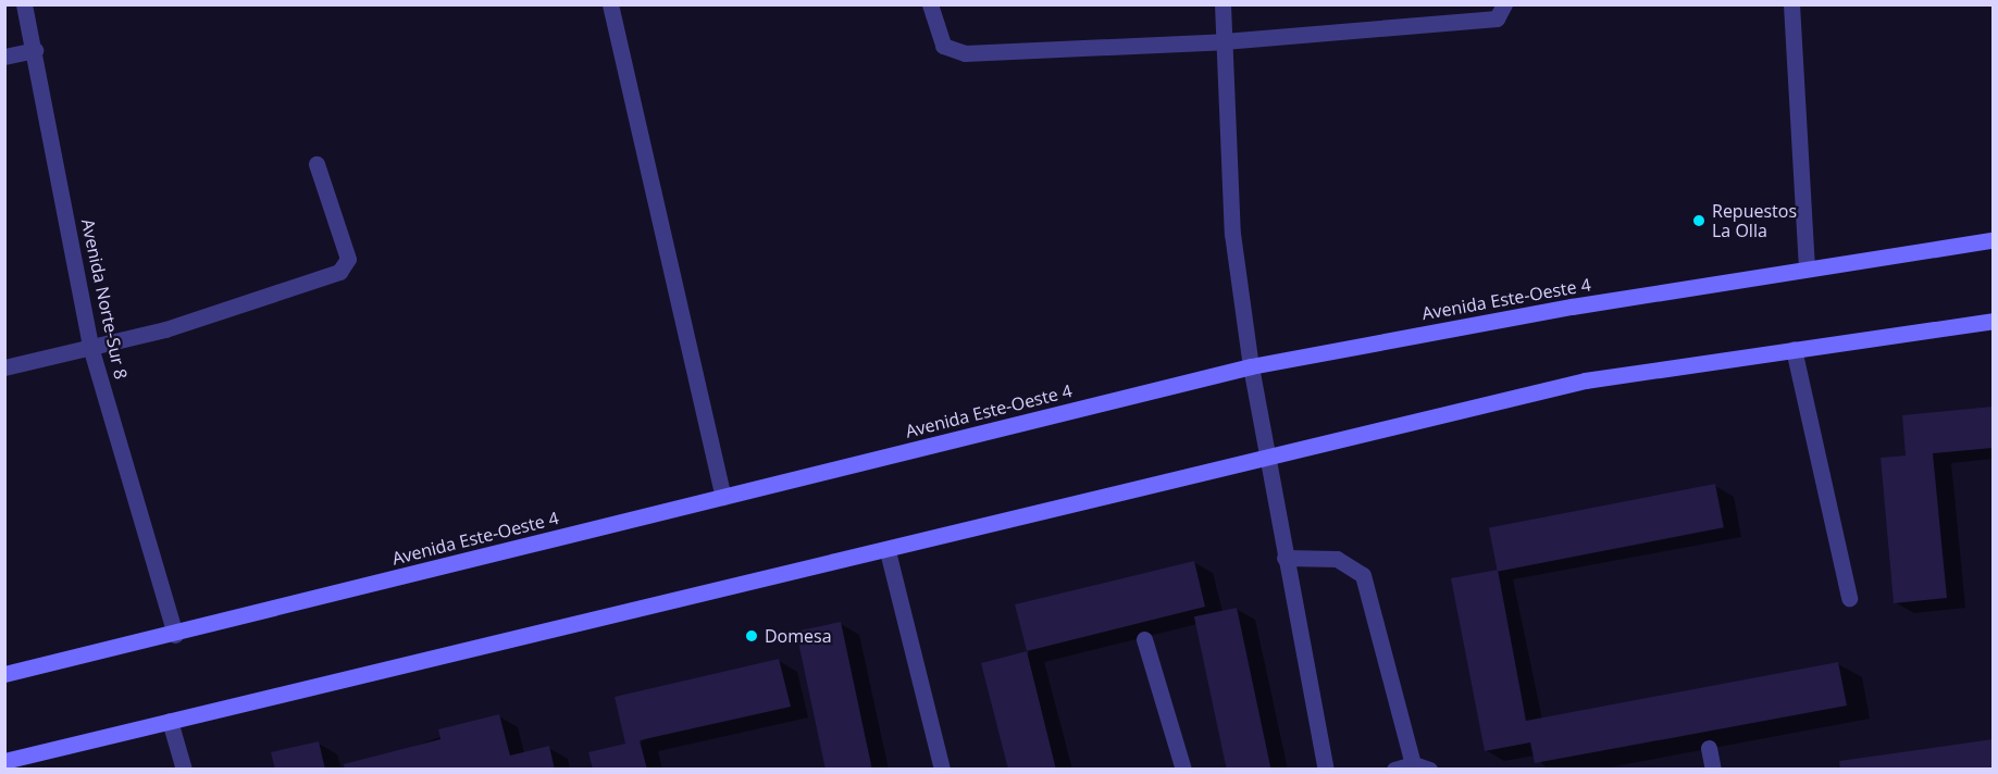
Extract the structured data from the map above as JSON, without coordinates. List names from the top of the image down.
{
  "streets": {
    "main road": ["Avenida Este-Oeste 4"],
    "street": ["Avenida Norte-Sur 8"]
  },
  "crossings": [
    ["Avenida Norte-Sur 8", "Avenida Este-Oeste 4"]
  ],
  "places": ["Repuestos La Olla", "Domesa"]
}
